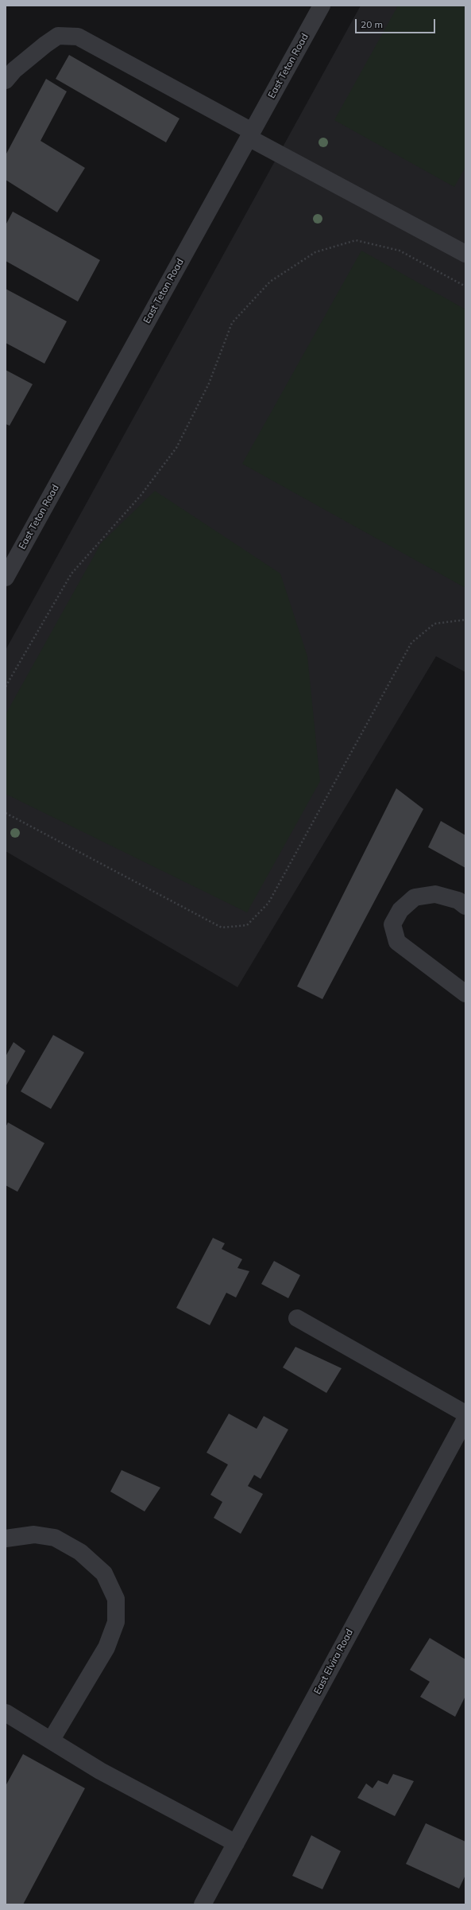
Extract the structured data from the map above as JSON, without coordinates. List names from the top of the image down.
{
  "streets": {
    "street": ["East Teton Road", "East Elvira Road"]
  },
  "scale_bar": "20 m"
}
